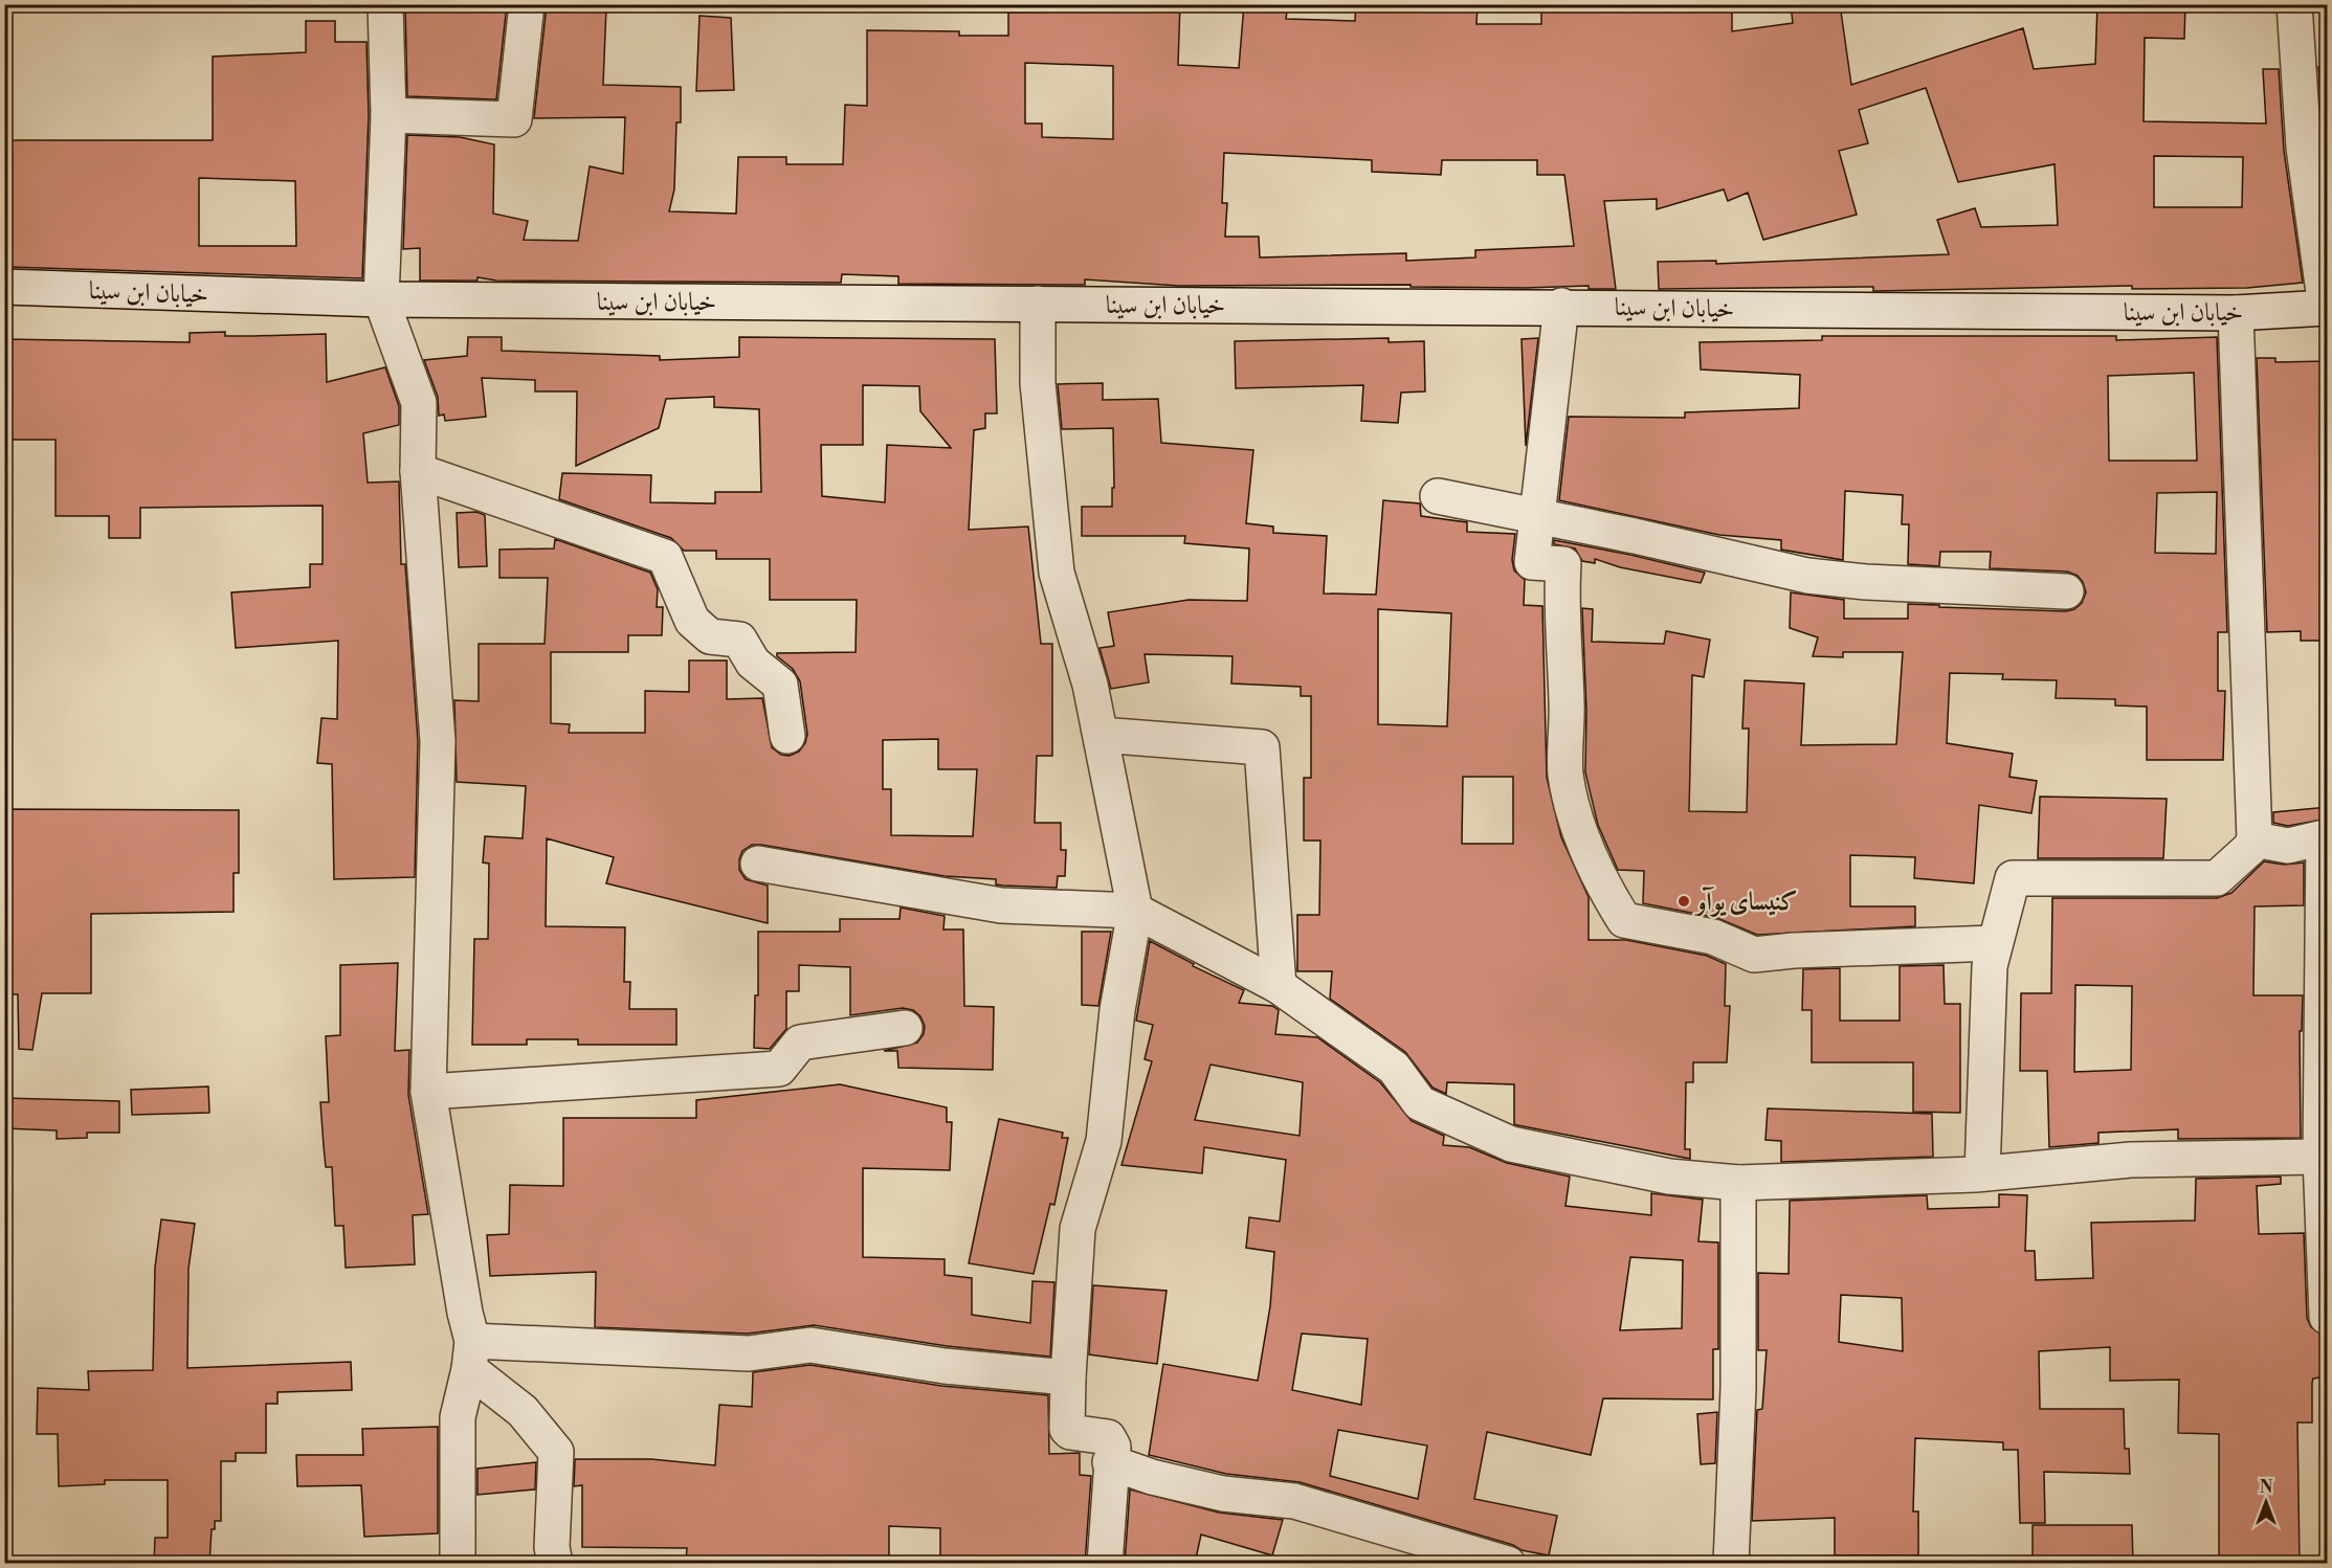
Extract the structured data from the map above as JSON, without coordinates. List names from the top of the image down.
{
  "streets": {
    "street": ["خیابان ابن سینا"]
  },
  "places": ["کنیسای یوآو"],
  "north": "top"
}
